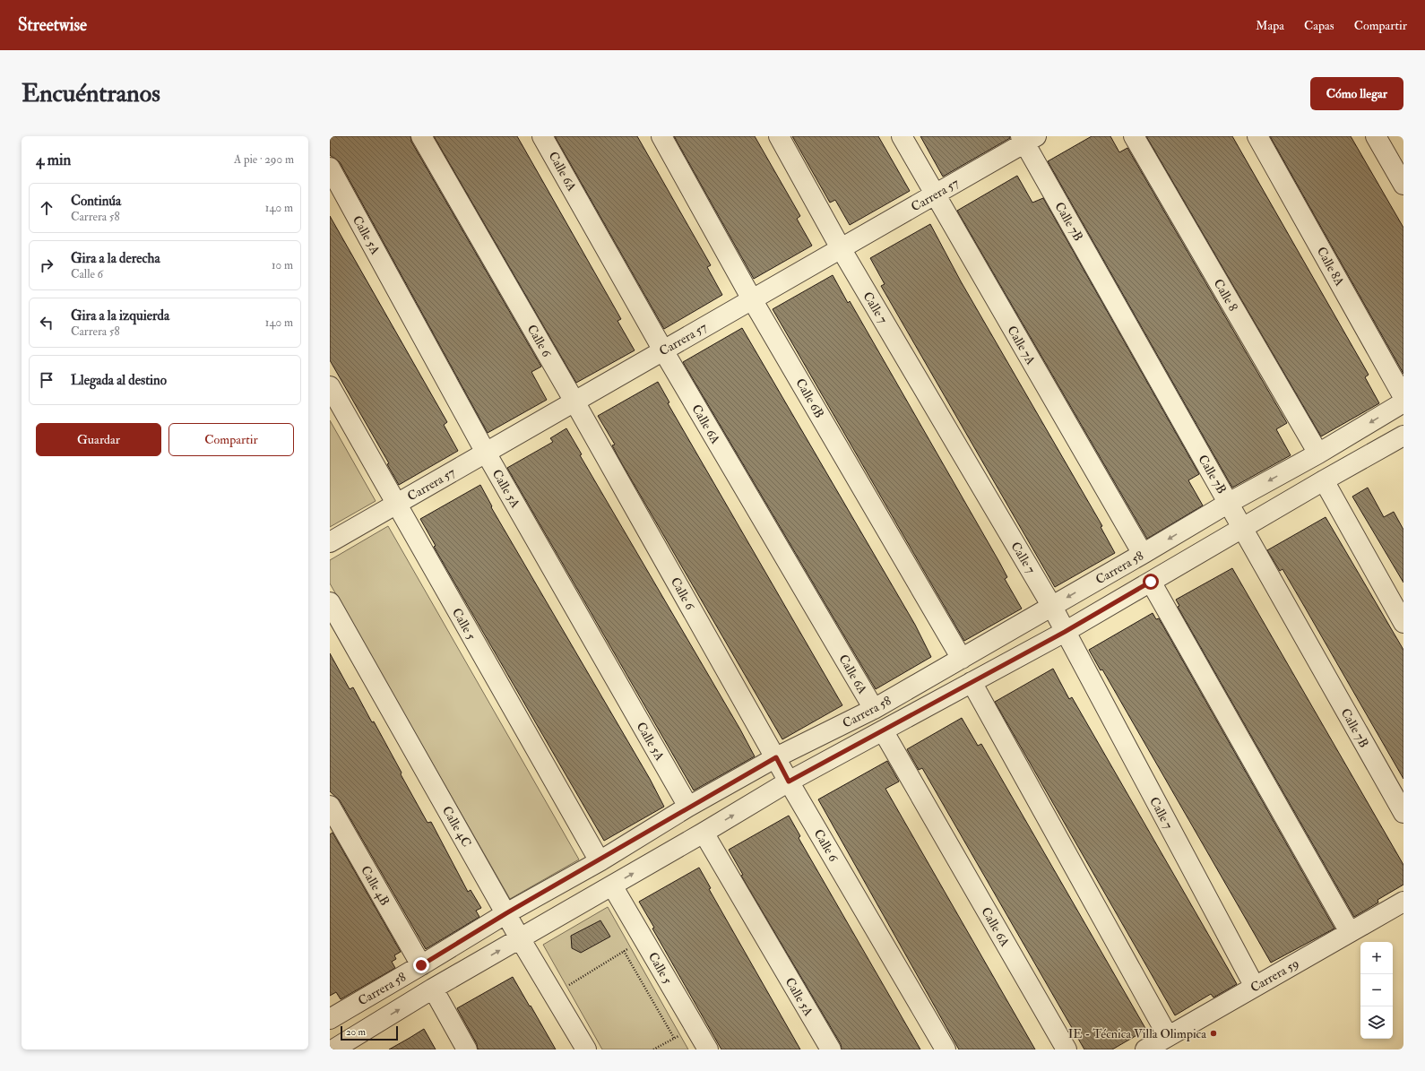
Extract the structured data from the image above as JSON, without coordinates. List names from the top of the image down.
{
  "streets": {
    "street": [
      "Calle 6A",
      "Carrera 57",
      "Calle 7B",
      "Calle 5A",
      "Calle 8A",
      "Calle 8",
      "Calle 7",
      "Calle 6",
      "Calle 7A",
      "Calle 6B",
      "Carrera 58",
      "Calle 5",
      "Calle 4C",
      "Calle 4B",
      "Carrera 59"
    ]
  },
  "crossings": [
    ["Calle 6A", "Carrera 57"],
    ["Calle 6A", "Carrera 58"],
    ["Carrera 57", "Calle 7B"],
    ["Carrera 57", "Calle 5A"],
    ["Carrera 57", "Calle 7"],
    ["Carrera 57", "Calle 6"],
    ["Carrera 57", "Calle 7A"],
    ["Carrera 57", "Calle 6B"],
    ["Carrera 57", "Calle 5"],
    ["Calle 7B", "Carrera 58"],
    ["Calle 5A", "Carrera 58"],
    ["Calle 8", "Carrera 58"],
    ["Calle 7", "Carrera 58"],
    ["Calle 7", "Carrera 59"],
    ["Calle 6", "Carrera 58"],
    ["Calle 7A", "Carrera 58"],
    ["Calle 6B", "Carrera 58"],
    ["Carrera 58", "Calle 5"],
    ["Carrera 58", "Calle 4C"],
    ["Carrera 58", "Calle 4B"]
  ],
  "places": ["IE - Técnica Villa Olimpica"],
  "scale_bar": "20 m",
  "page": {
    "header": "Streetwise",
    "nav": ["Mapa", "Capas", "Compartir"],
    "buttons": [
      "Cómo llegar",
      ["Guardar", "Compartir"]
    ],
    "title": "Encuéntranos",
    "heading": ["4 min", "A pie · 290 m"],
    "list": [
      ["Continúa", "Carrera 58", "140 m"],
      ["Gira a la derecha", "Calle 6", "10 m"],
      ["Gira a la izquierda", "Carrera 58", "140 m"],
      "Llegada al destino"
    ],
    "map_buttons": ["+", "−"],
    "scale": "20 m"
  }
}
